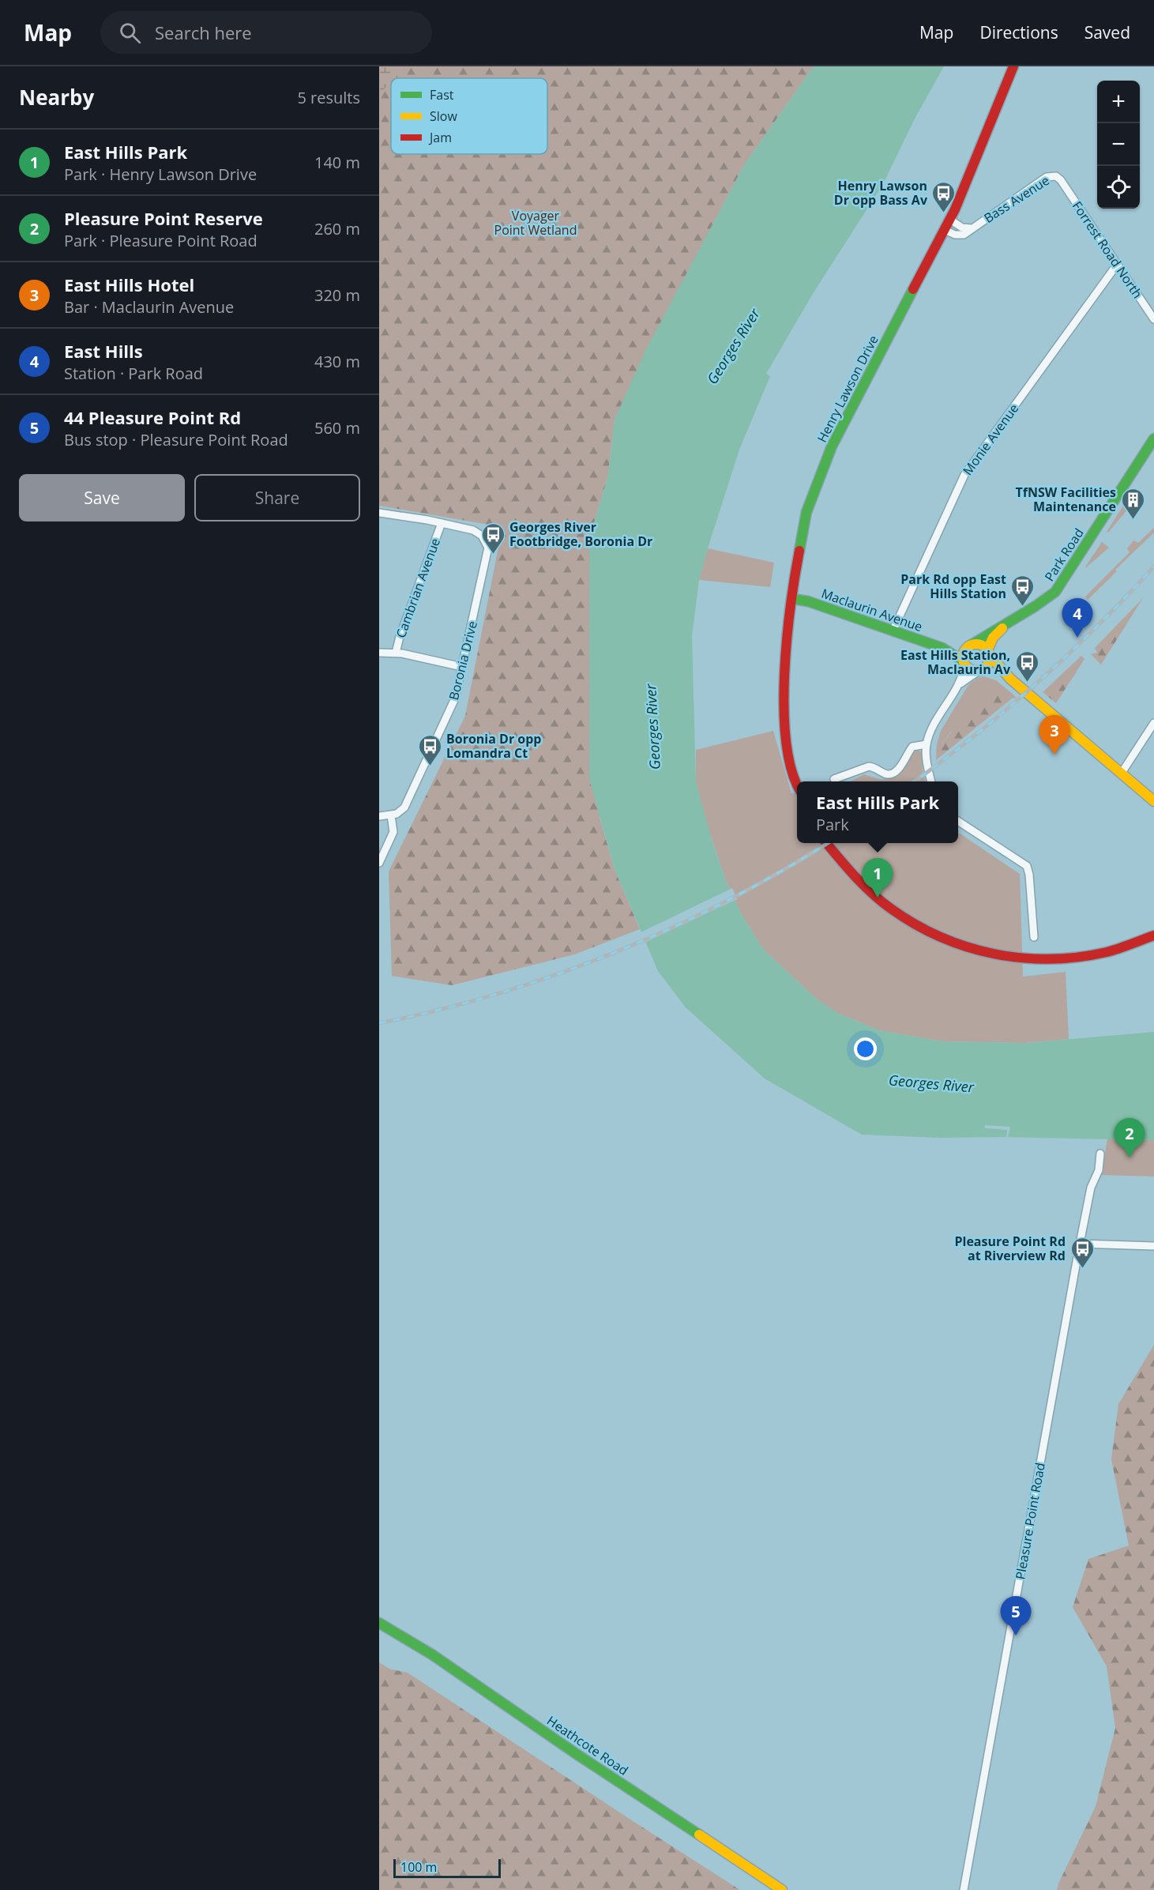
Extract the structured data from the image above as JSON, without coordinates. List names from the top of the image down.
{
  "streets": {
    "main road": [
      "Henry Lawson Drive",
      "Park Road",
      "Maclaurin Avenue",
      "Heathcote Road"
    ],
    "street": [
      "Bass Avenue",
      "Forrest Road North",
      "Monie Avenue",
      "Cambrian Avenue",
      "Boronia Drive",
      "Pleasure Point Road"
    ]
  },
  "crossings": [
    ["Bass Avenue", "Forrest Road North"],
    ["Bass Avenue", "Henry Lawson Drive"],
    ["Forrest Road North", "Monie Avenue"],
    ["Henry Lawson Drive", "Maclaurin Avenue"],
    ["Monie Avenue", "Maclaurin Avenue"],
    ["Park Road", "Maclaurin Avenue"],
    ["Cambrian Avenue", "Boronia Drive"]
  ],
  "water": ["Georges River"],
  "parks": ["Voyager Point Wetland"],
  "places": {
    "bus stop": [
      "Henry Lawson Dr opp Bass Av",
      "Georges River Footbridge, Boronia Dr",
      "Park Rd opp East Hills Station",
      "East Hills Station, Maclaurin Av",
      "Boronia Dr opp Lomandra Ct",
      "Pleasure Point Rd at Riverview Rd"
    ],
    "building": ["TfNSW Facilities Maintenance"]
  },
  "legend": ["Fast", "Slow", "Jam"],
  "scale_bar": "100 m",
  "page": {
    "header": "Map",
    "search": "Search here",
    "nav": ["Map", "Directions", "Saved"],
    "heading": ["Nearby", "5 results"],
    "map_buttons": ["+", "−"],
    "list": [
      {
        "mark": "1",
        "name": "East Hills Park",
        "note": "Park · Henry Lawson Drive",
        "value": "140 m"
      },
      {
        "mark": "2",
        "name": "Pleasure Point Reserve",
        "note": "Park · Pleasure Point Road",
        "value": "260 m"
      },
      {
        "mark": "3",
        "name": "East Hills Hotel",
        "note": "Bar · Maclaurin Avenue",
        "value": "320 m"
      },
      {
        "mark": "4",
        "name": "East Hills",
        "note": "Station · Park Road",
        "value": "430 m"
      },
      {
        "mark": "5",
        "name": "44 Pleasure Point Rd",
        "note": "Bus stop · Pleasure Point Road",
        "value": "560 m"
      }
    ],
    "buttons": ["Save", "Share"],
    "pins": [
      "4",
      "3",
      "1",
      "2",
      "5"
    ],
    "popup": ["East Hills Park", "Park"],
    "scale": "100 m"
  }
}
